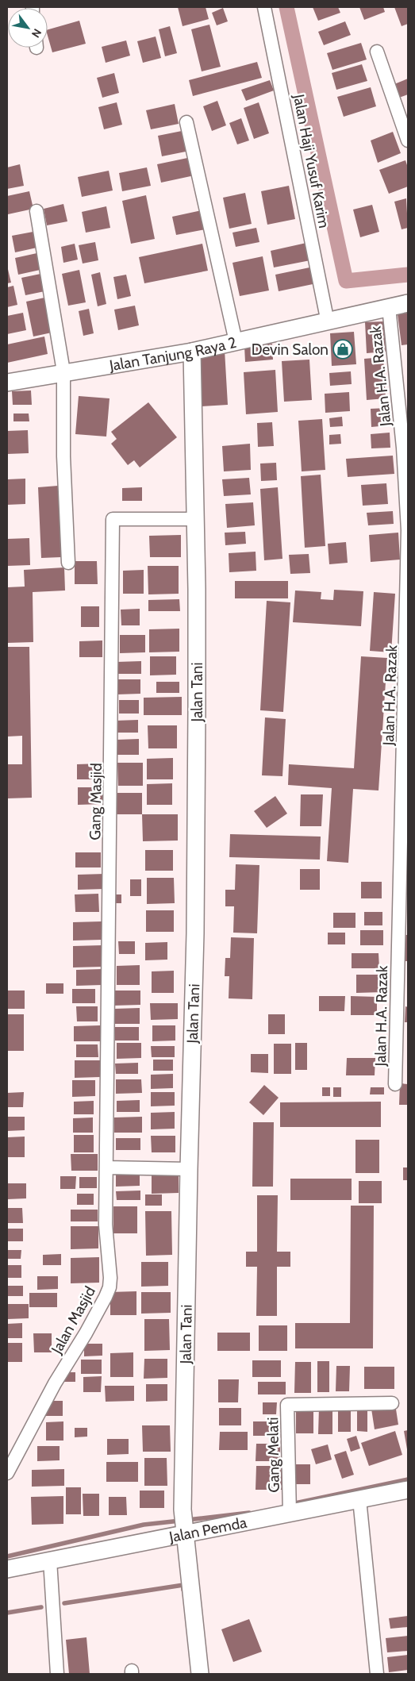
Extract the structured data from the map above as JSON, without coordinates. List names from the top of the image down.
{
  "streets": {
    "street": [
      "Jalan Haji Yusuf Karim",
      "Jalan Tanjung Raya 2",
      "Jalan H.A. Razak",
      "Jalan Tani",
      "Gang Masjid",
      "Jalan Masjid",
      "Gang Melati",
      "Jalan Pemda"
    ]
  },
  "crossings": [
    ["Jalan Haji Yusuf Karim", "Jalan Tanjung Raya 2"],
    ["Jalan Tanjung Raya 2", "Jalan H.A. Razak"],
    ["Jalan Tanjung Raya 2", "Jalan Tani"],
    ["Jalan Tani", "Gang Masjid"],
    ["Jalan Tani", "Jalan Pemda"],
    ["Gang Masjid", "Jalan Masjid"],
    ["Gang Melati", "Jalan Pemda"]
  ],
  "places": {
    "shop": ["Devin Salon"]
  },
  "north": "bottom right"
}
